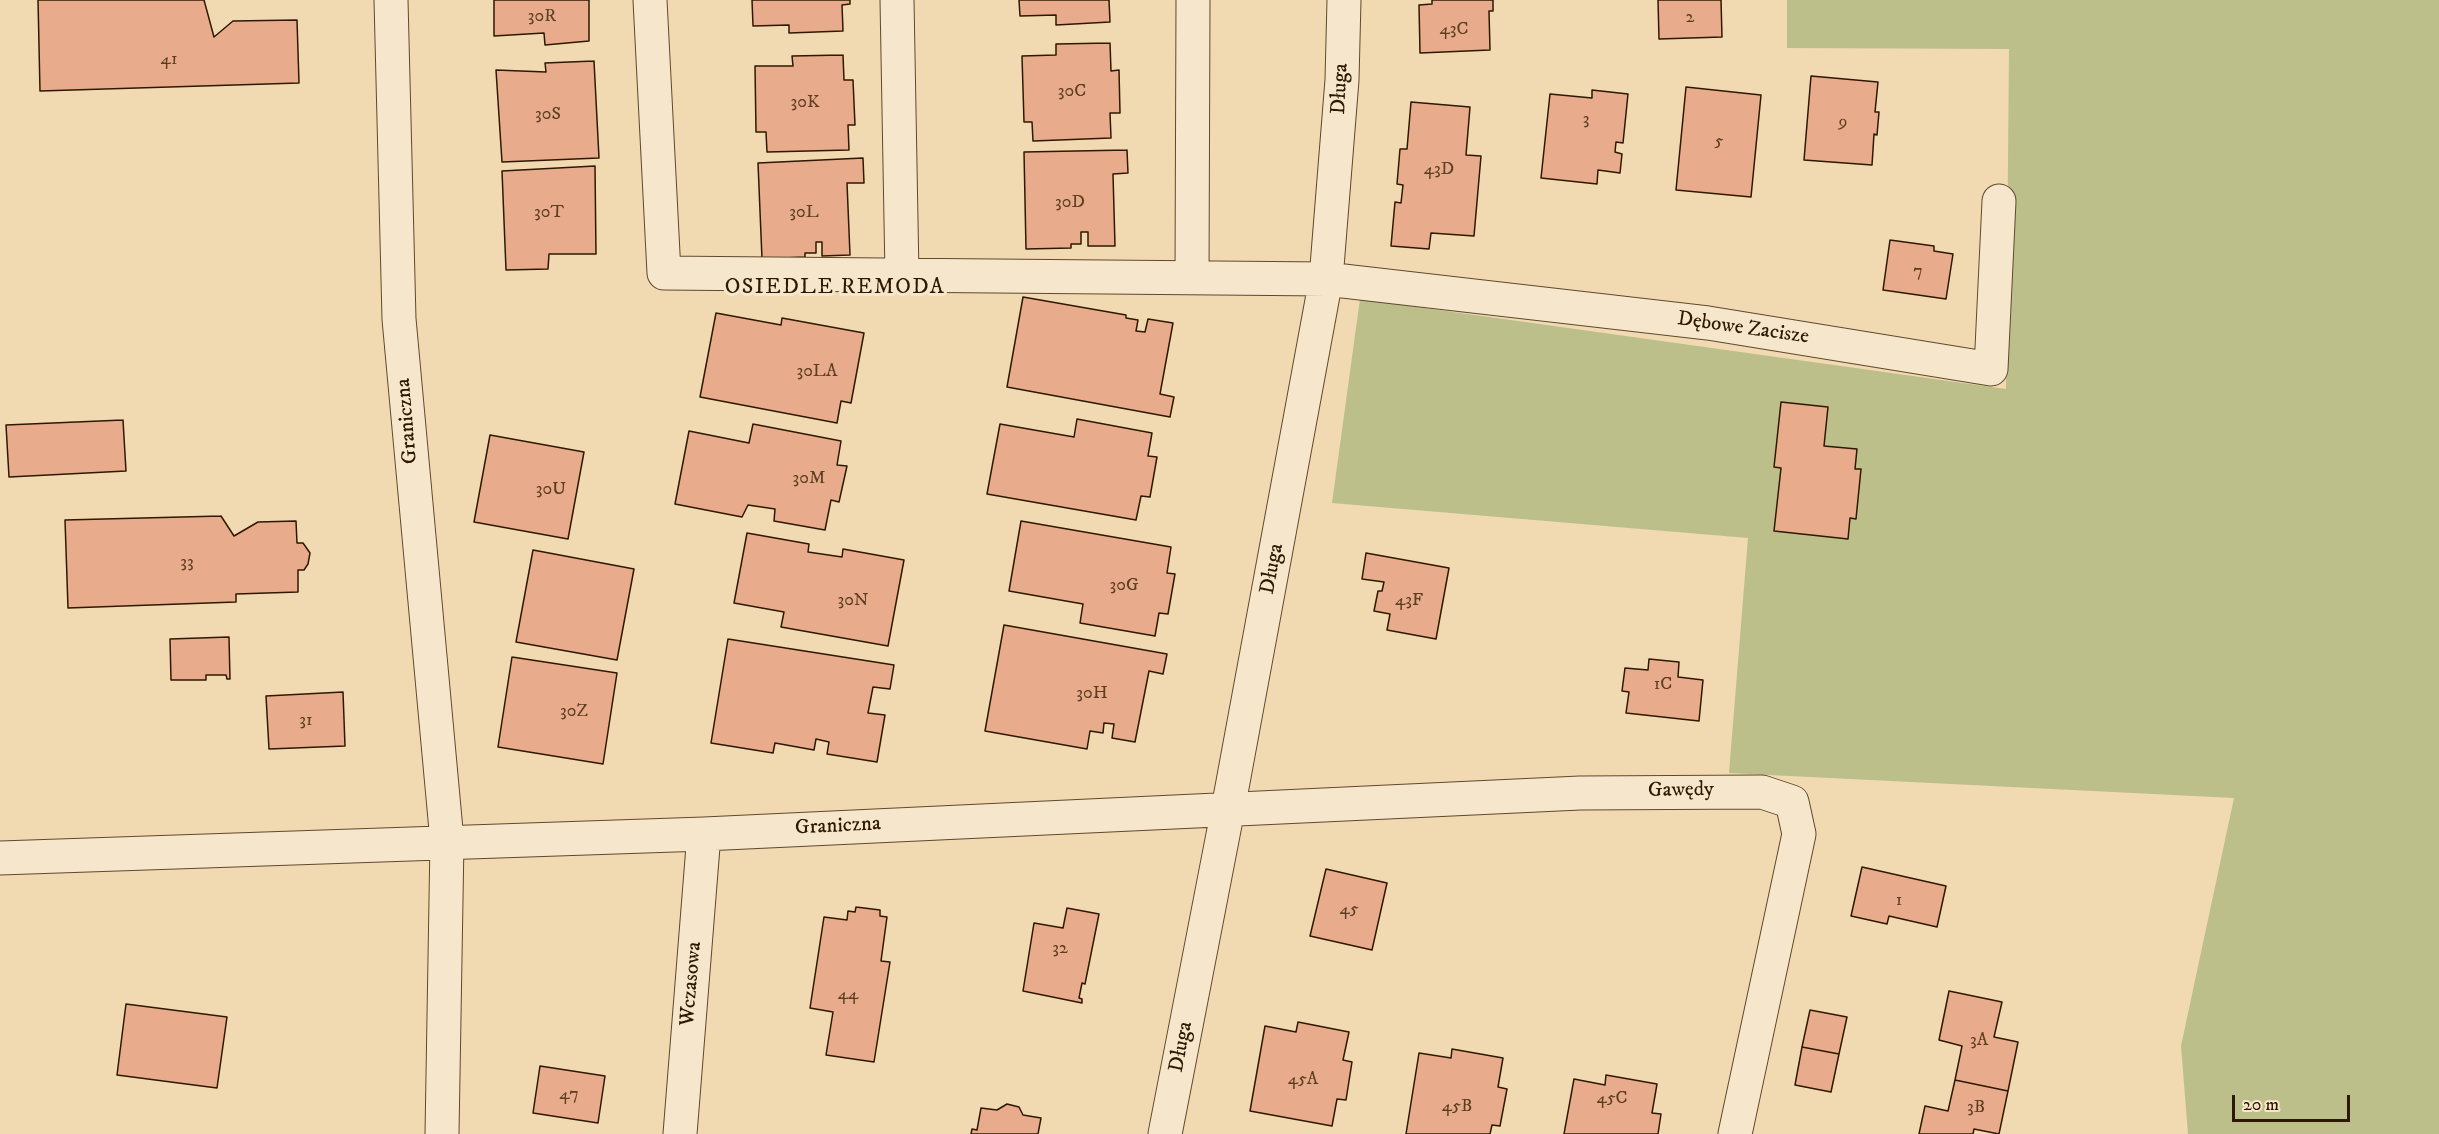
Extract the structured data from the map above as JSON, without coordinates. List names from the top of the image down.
{
  "streets": {
    "street": [
      "Długa",
      "Dębowe Zacisze",
      "Graniczna",
      "Gawędy",
      "Wczasowa"
    ]
  },
  "crossings": [
    ["Długa", "Dębowe Zacisze"],
    ["Długa", "Graniczna"],
    ["Długa", "Gawędy"],
    ["Graniczna", "Gawędy"],
    ["Graniczna", "Wczasowa"]
  ],
  "districts": ["OSIEDLE REMODA"],
  "house_numbers": [
    "30R",
    "2",
    "43C",
    "41",
    "30C",
    "30K",
    "30S",
    "3",
    "9",
    "5",
    "43D",
    "30D",
    "30T",
    "30L",
    "7",
    "30LA",
    "30M",
    "30U",
    "33",
    "30G",
    "30N",
    "43F",
    "1C",
    "30H",
    "30Z",
    "31",
    "1",
    "45",
    "32",
    "44",
    "3A",
    "45A",
    "47",
    "45C",
    "45B",
    "3B"
  ],
  "scale_bar": "20 m"
}
